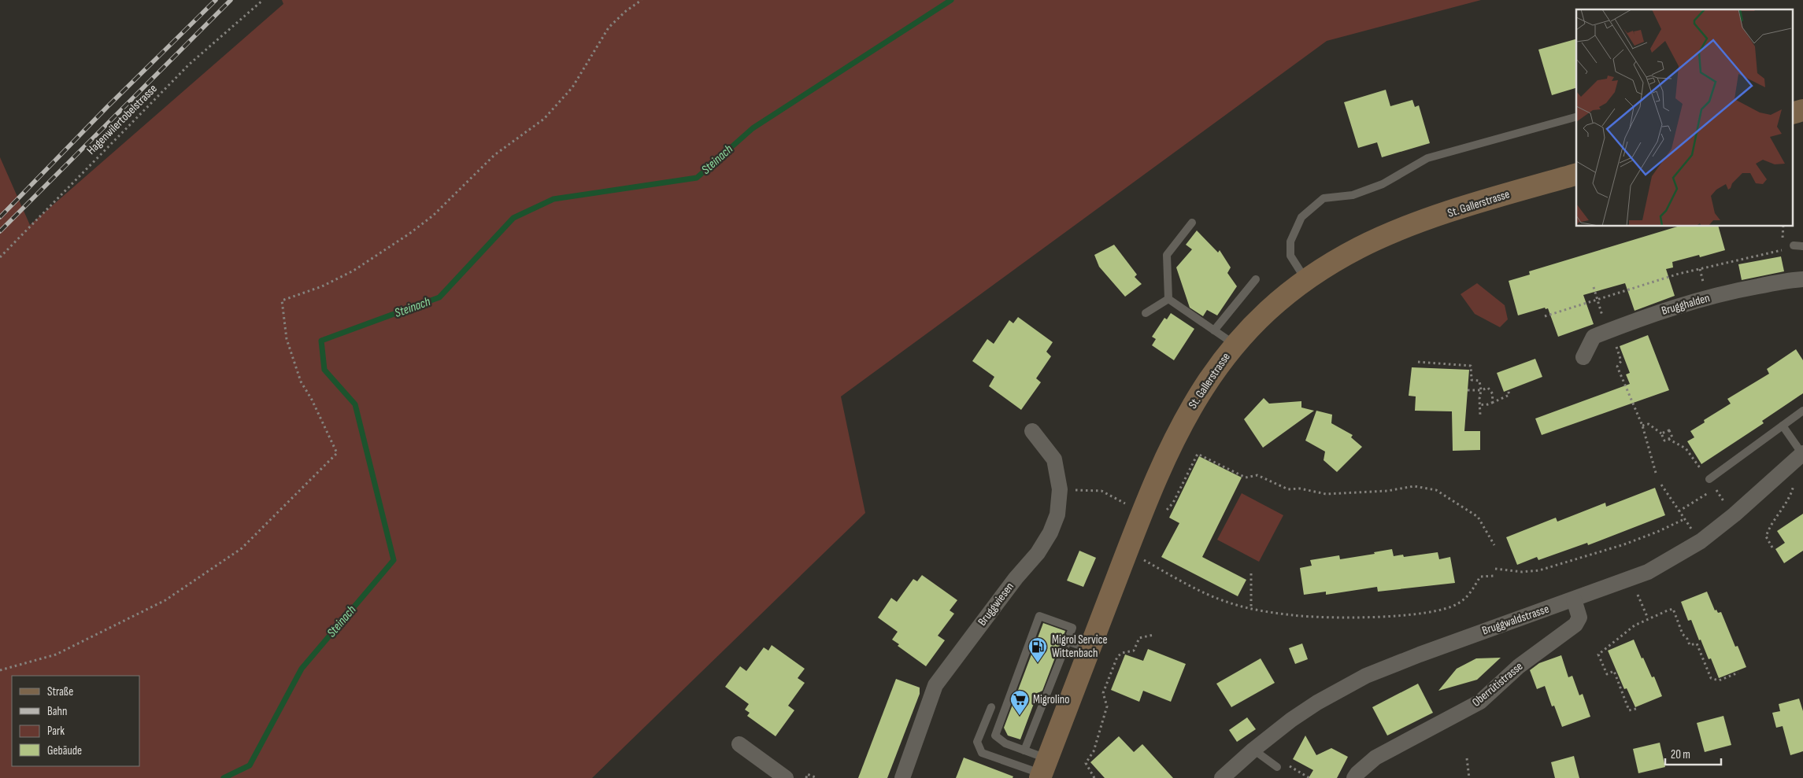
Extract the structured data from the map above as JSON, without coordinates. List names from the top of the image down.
{
  "streets": {
    "main road": ["St. Gallerstrasse"],
    "street": [
      "Brugghalden",
      "Bruggwiesen",
      "Bruggwaldstrasse",
      "Oberrütistrasse"
    ],
    "path": ["Hagenwilertobelstrasse"]
  },
  "crossings": [
    ["Bruggwaldstrasse", "Oberrütistrasse"]
  ],
  "water": ["Steinach"],
  "places": {
    "fuel station": ["Migrol Service Wittenbach"],
    "supermarket": ["Migrolino"]
  },
  "legend": [
    "Straße",
    "Bahn",
    "Park",
    "Gebäude"
  ],
  "scale_bar": "20 m"
}
